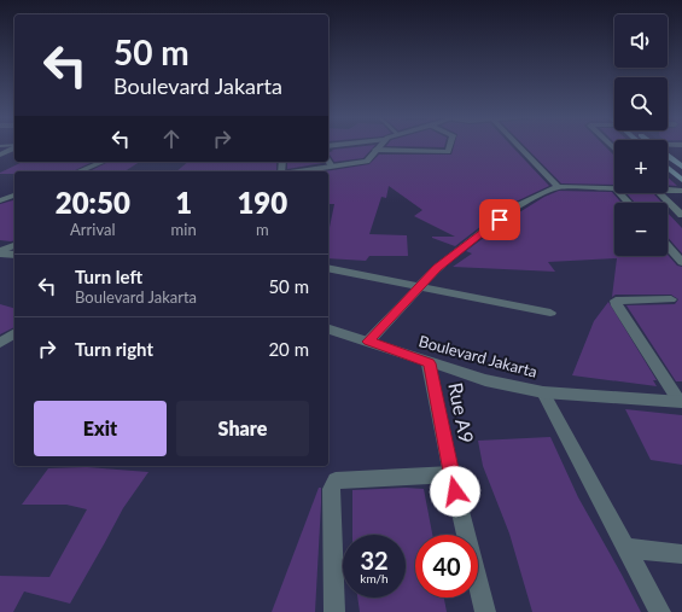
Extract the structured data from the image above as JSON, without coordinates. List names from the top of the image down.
{
  "streets": {
    "street": ["Boulevard Jakarta", "Rue A9"]
  },
  "crossings": [
    ["Boulevard Jakarta", "Rue A9"]
  ],
  "page": {
    "map_buttons": ["+", "−"],
    "turn": ["50 m", "Boulevard Jakarta"],
    "eta": [
      "20:50",
      "Arrival",
      "1",
      "min",
      "190",
      "m"
    ],
    "list": [
      {
        "name": "Turn left",
        "note": "Boulevard Jakarta",
        "value": "50 m"
      },
      {
        "name": "Turn right",
        "value": "20 m"
      }
    ],
    "buttons": ["Exit", "Share"],
    "speed": "32 km/h",
    "limit": "40"
  }
}
